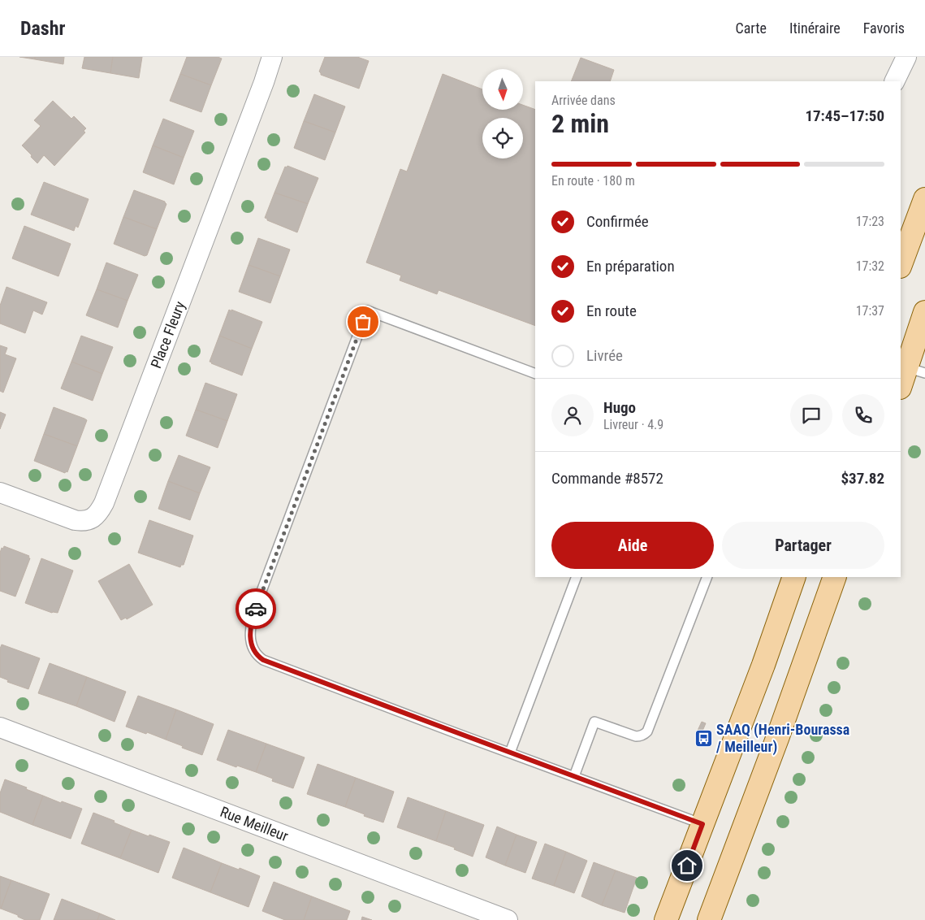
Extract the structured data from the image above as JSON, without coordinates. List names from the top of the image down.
{
  "streets": {
    "street": ["Place Fleury", "Rue Meilleur"]
  },
  "places": {
    "bus stop": ["SAAQ (Henri-Bourassa / Meilleur)"]
  },
  "north": "bottom",
  "page": {
    "header": "Dashr",
    "nav": ["Carte", "Itinéraire", "Favoris"],
    "heading": ["2 min", "Arrivée dans", "17:45–17:50"],
    "panel": [
      "Hugo",
      "Livreur · 4.9",
      "Commande #8572",
      "$37.82"
    ],
    "bar": "En route · 180 m",
    "list": [
      ["Confirmée", "17:23"],
      ["En préparation", "17:32"],
      ["En route", "17:37"],
      "Livrée"
    ],
    "buttons": ["Aide", "Partager"]
  }
}
